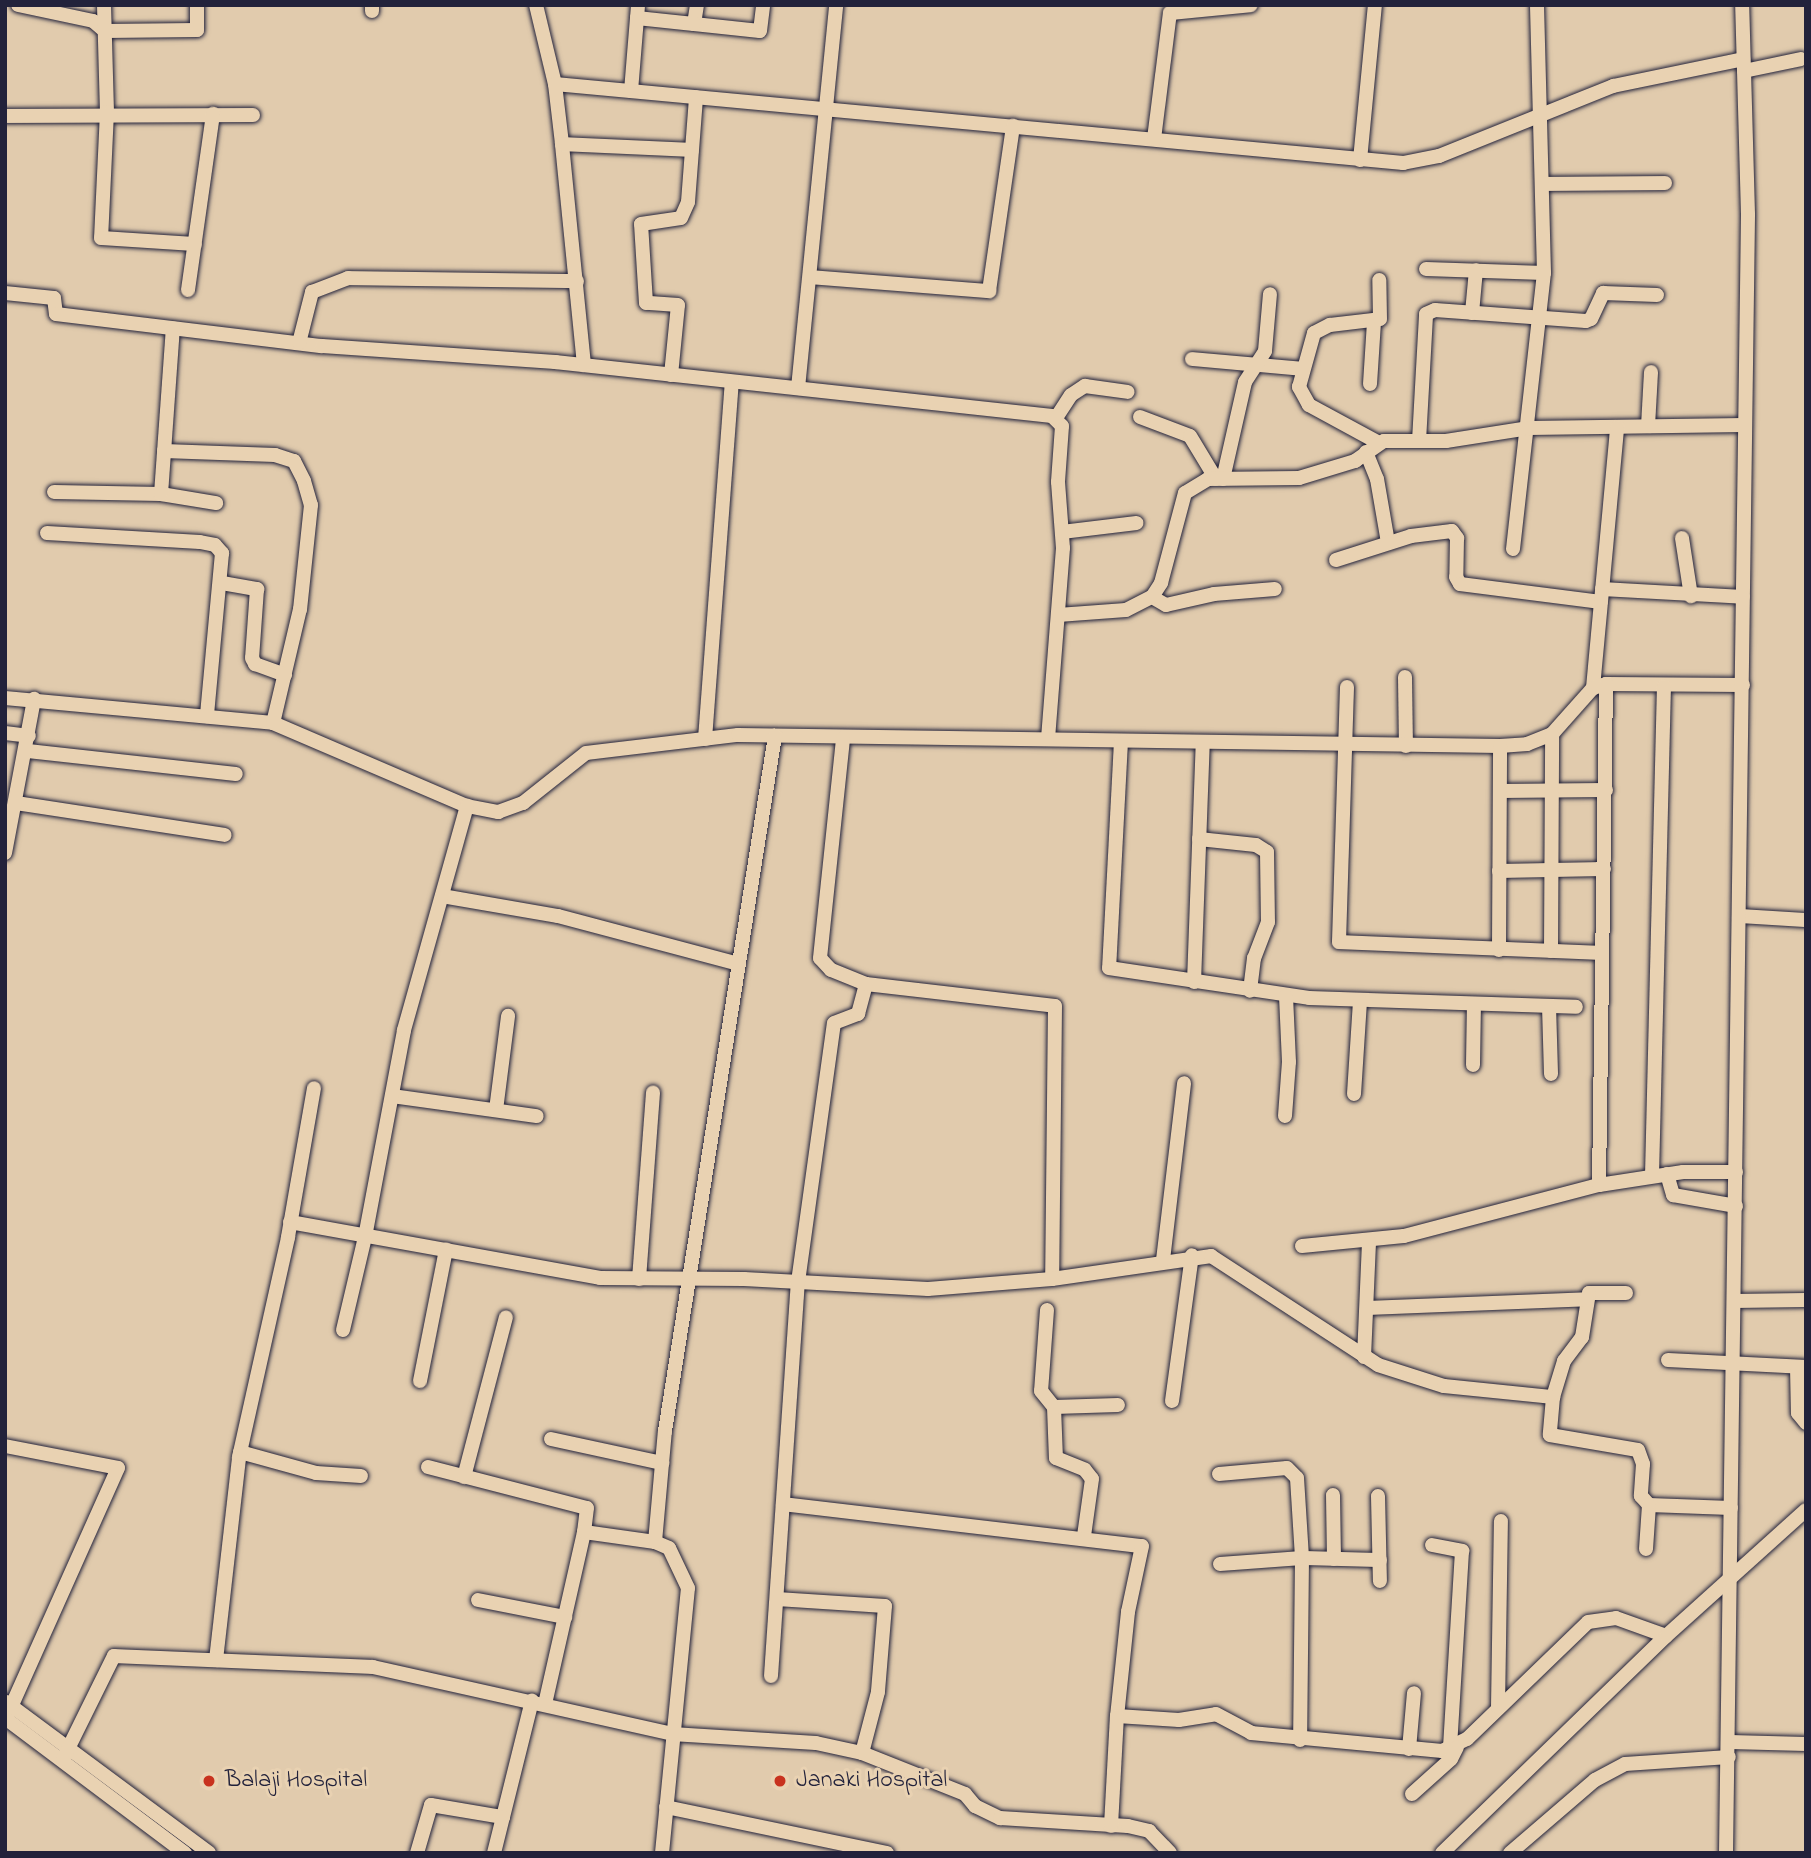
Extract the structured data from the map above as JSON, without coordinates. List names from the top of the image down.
{
  "places": ["Balaji Hospital", "Janaki Hospital"]
}
